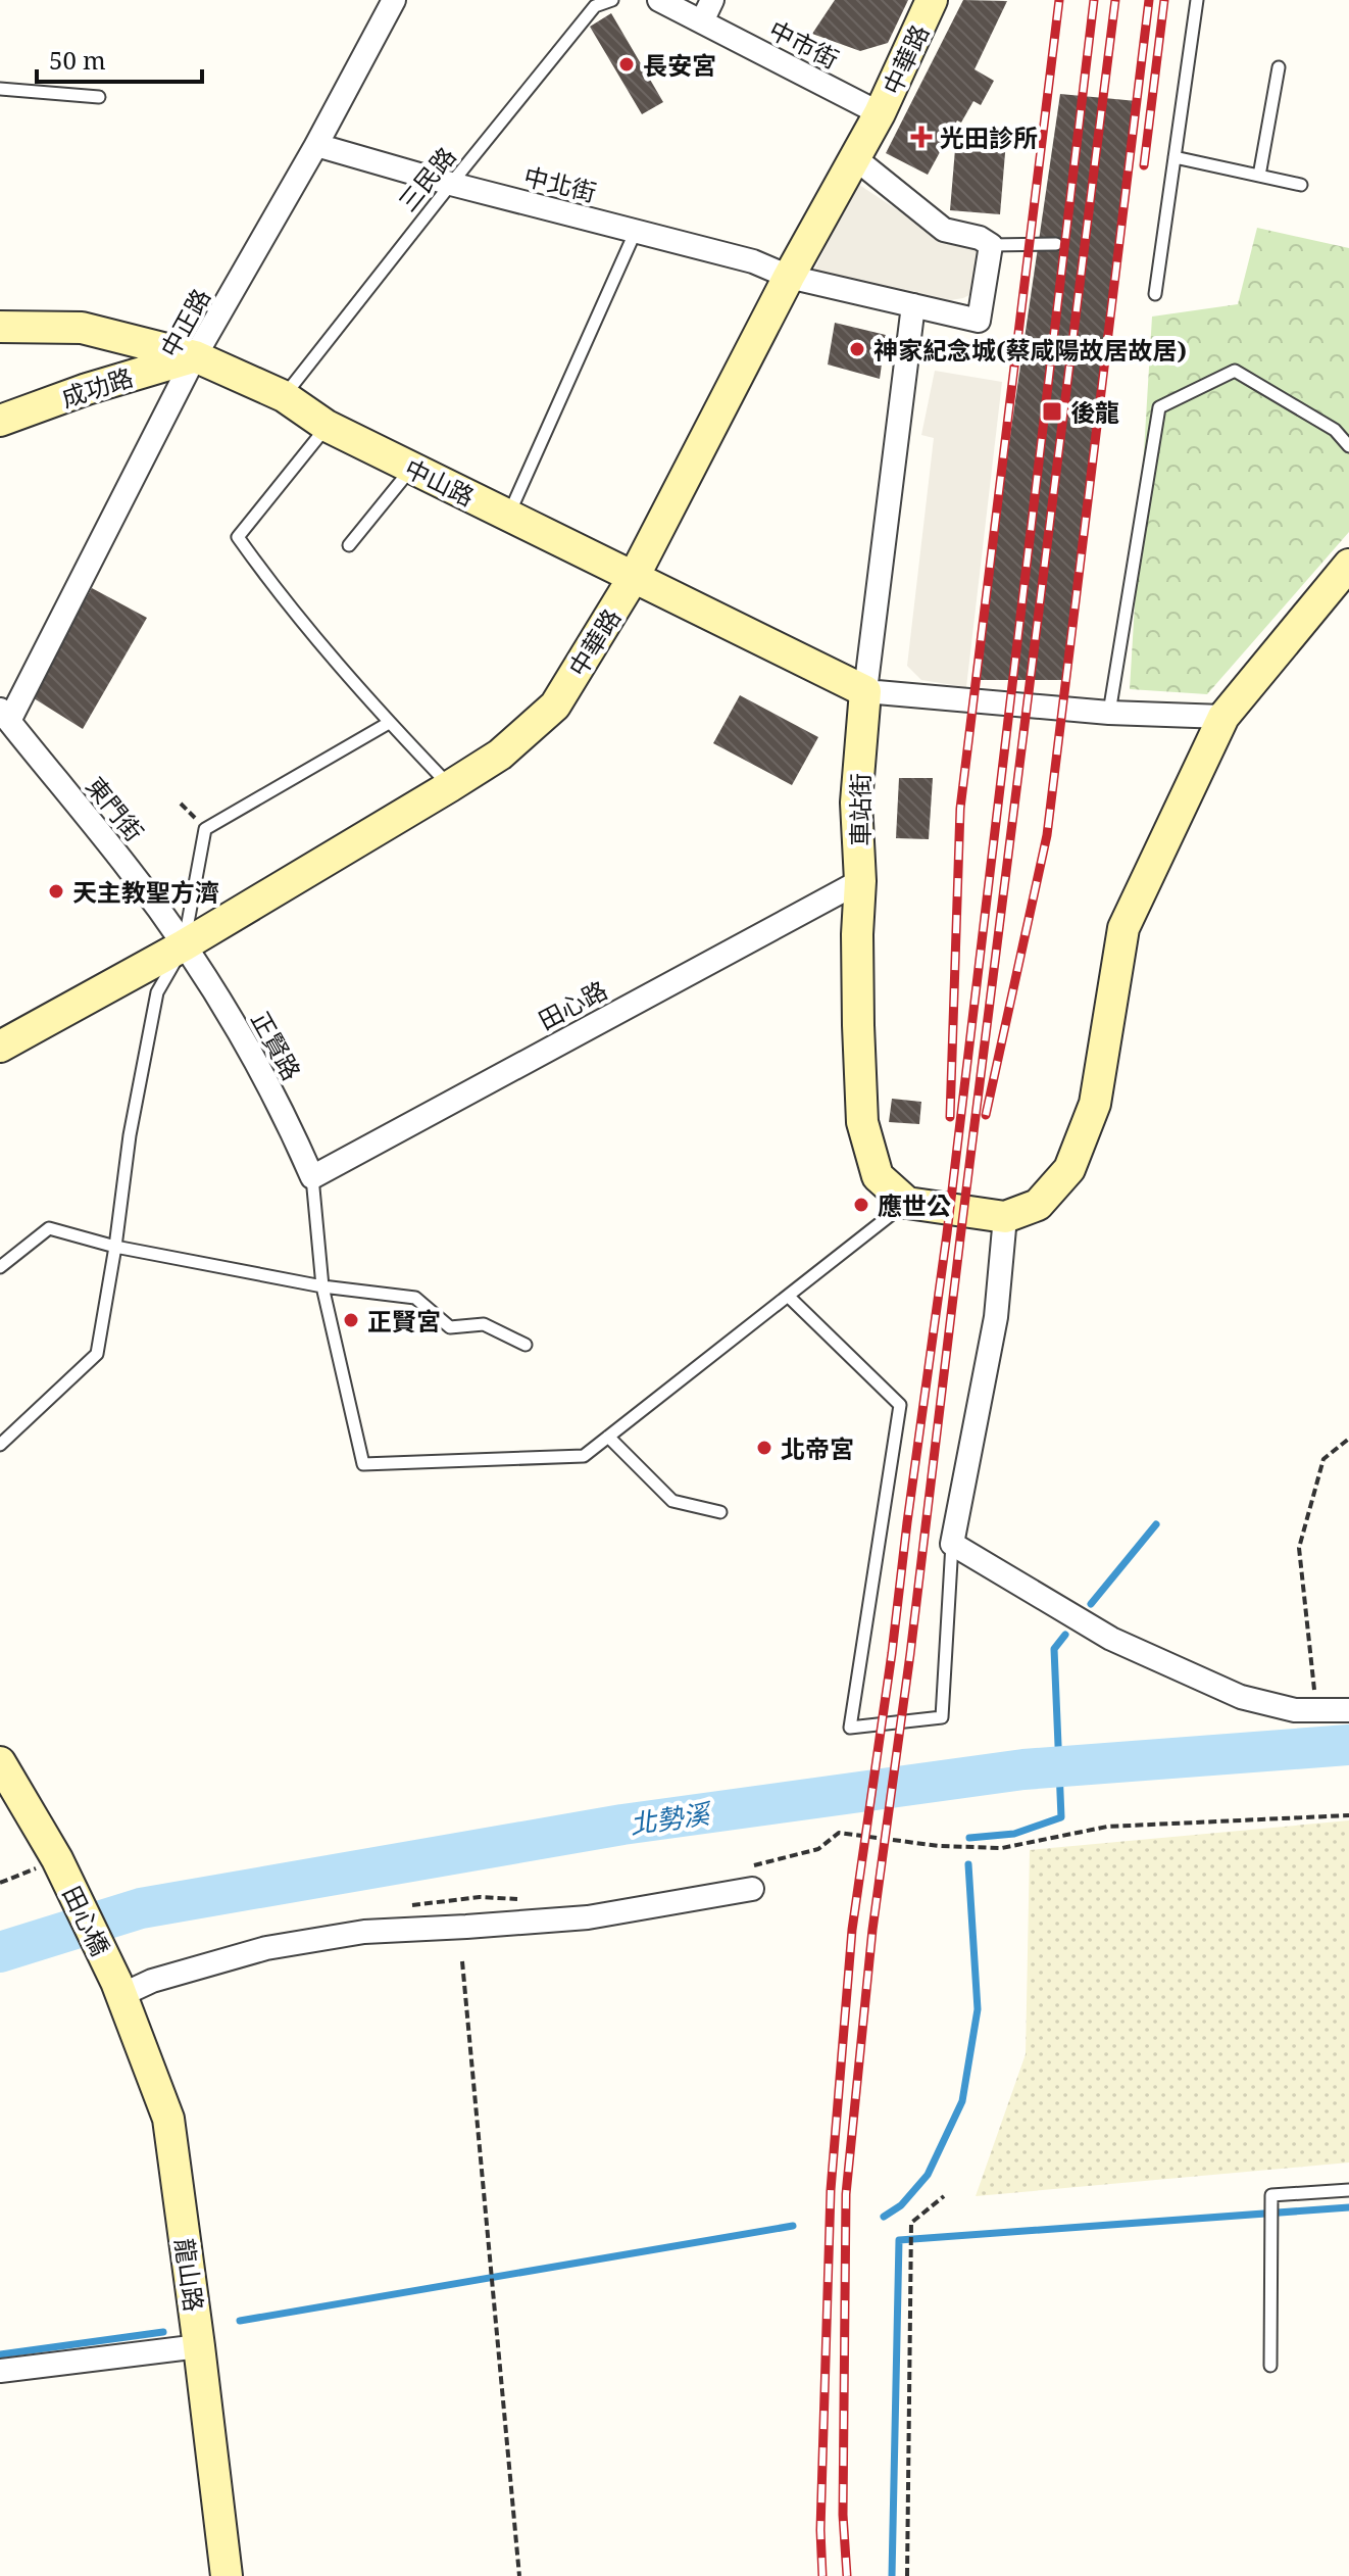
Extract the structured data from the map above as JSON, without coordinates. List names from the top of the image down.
{
  "streets": {
    "street": [
      "中市街",
      "中華路",
      "中北街",
      "中正路",
      "成功路",
      "中山路",
      "東門街",
      "車站街",
      "田心路",
      "正賢路",
      "田心橋",
      "龍山路"
    ],
    "lane": ["三民路"]
  },
  "crossings": [
    ["中市街", "中華路"],
    ["中華路", "中北街"],
    ["中華路", "中山路"],
    ["中華路", "東門街"],
    ["中華路", "正賢路"],
    ["三民路", "中北街"],
    ["三民路", "中山路"],
    ["中北街", "中正路"],
    ["中正路", "成功路"],
    ["中正路", "中山路"],
    ["中正路", "東門街"],
    ["成功路", "中山路"],
    ["中山路", "車站街"],
    ["東門街", "正賢路"],
    ["車站街", "田心路"],
    ["田心路", "正賢路"],
    ["田心橋", "龍山路"]
  ],
  "water": ["北勢溪"],
  "places": {
    "other": [
      "長安宮",
      "神家紀念城(蔡咸陽故居故居)",
      "天主教聖方濟",
      "應世公",
      "正賢宮",
      "北帝宮"
    ],
    "health": ["光田診所"],
    "transit": ["後龍"]
  },
  "scale_bar": "50 m"
}
